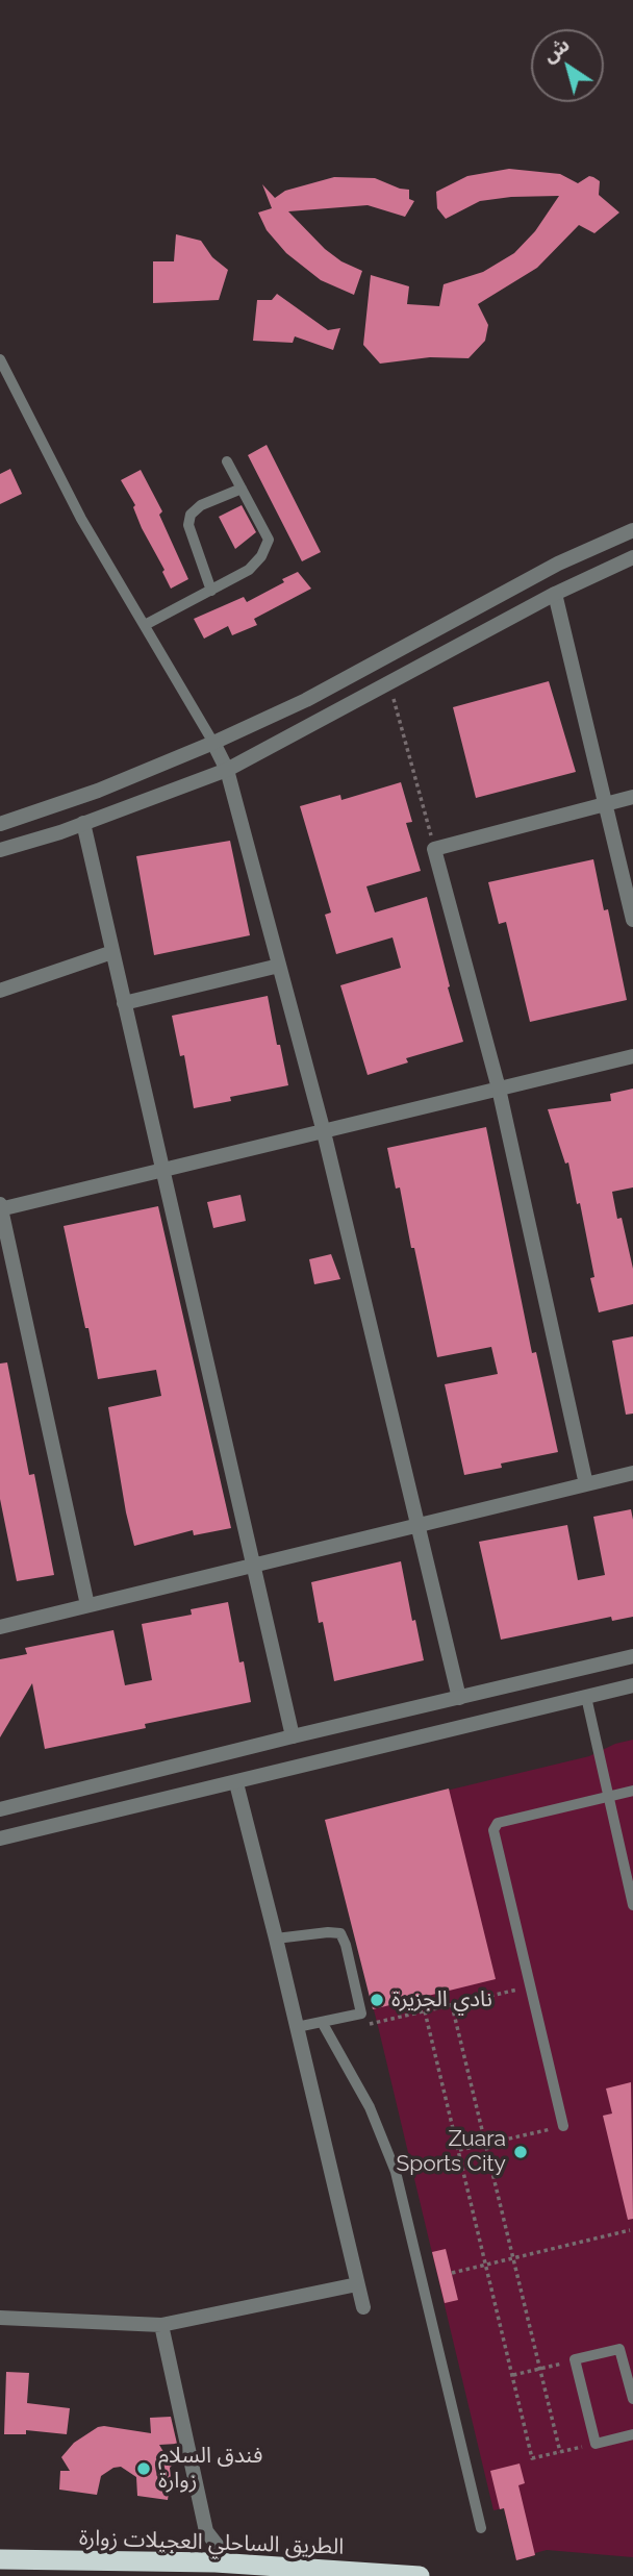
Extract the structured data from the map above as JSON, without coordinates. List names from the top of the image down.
{
  "streets": {
    "highway": ["الطريق الساحلي العجيلات زوارة"]
  },
  "places": ["نادي الجزيرة", "Zuara Sports City", "فندق السلام زوارة"],
  "north": "top left"
}
